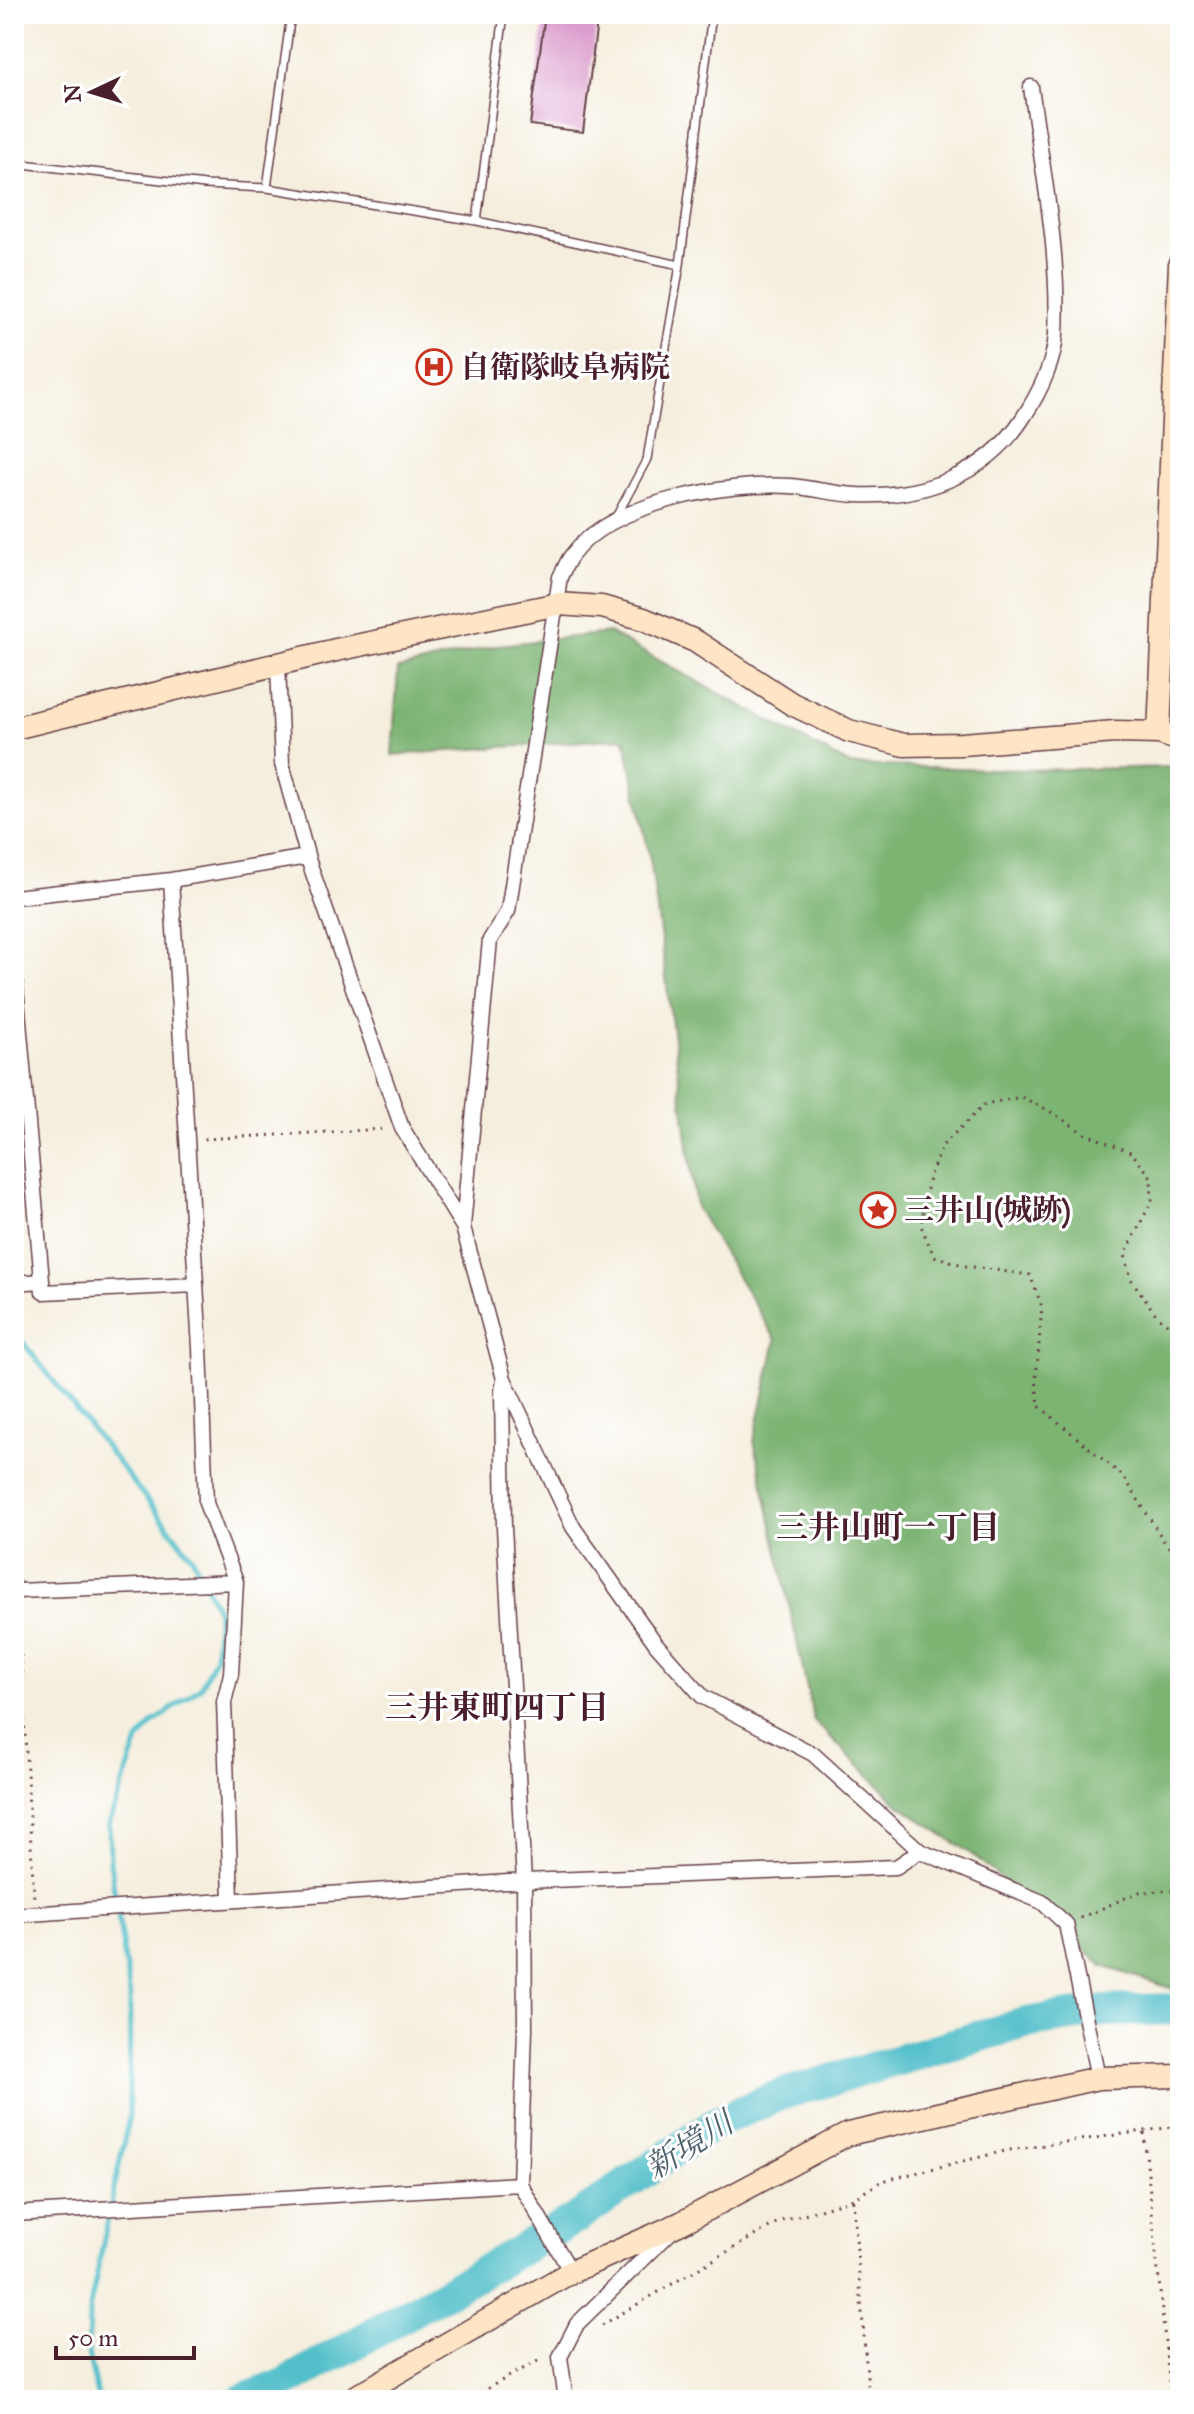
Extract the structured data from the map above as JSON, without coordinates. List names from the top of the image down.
{
  "districts": ["三井山町一丁目", "三井東町四丁目"],
  "water": ["新境川"],
  "places": {
    "hospital": ["自衛隊岐阜病院"],
    "place": ["三井山(城跡)"]
  },
  "scale_bar": "50 m",
  "north": "left"
}
